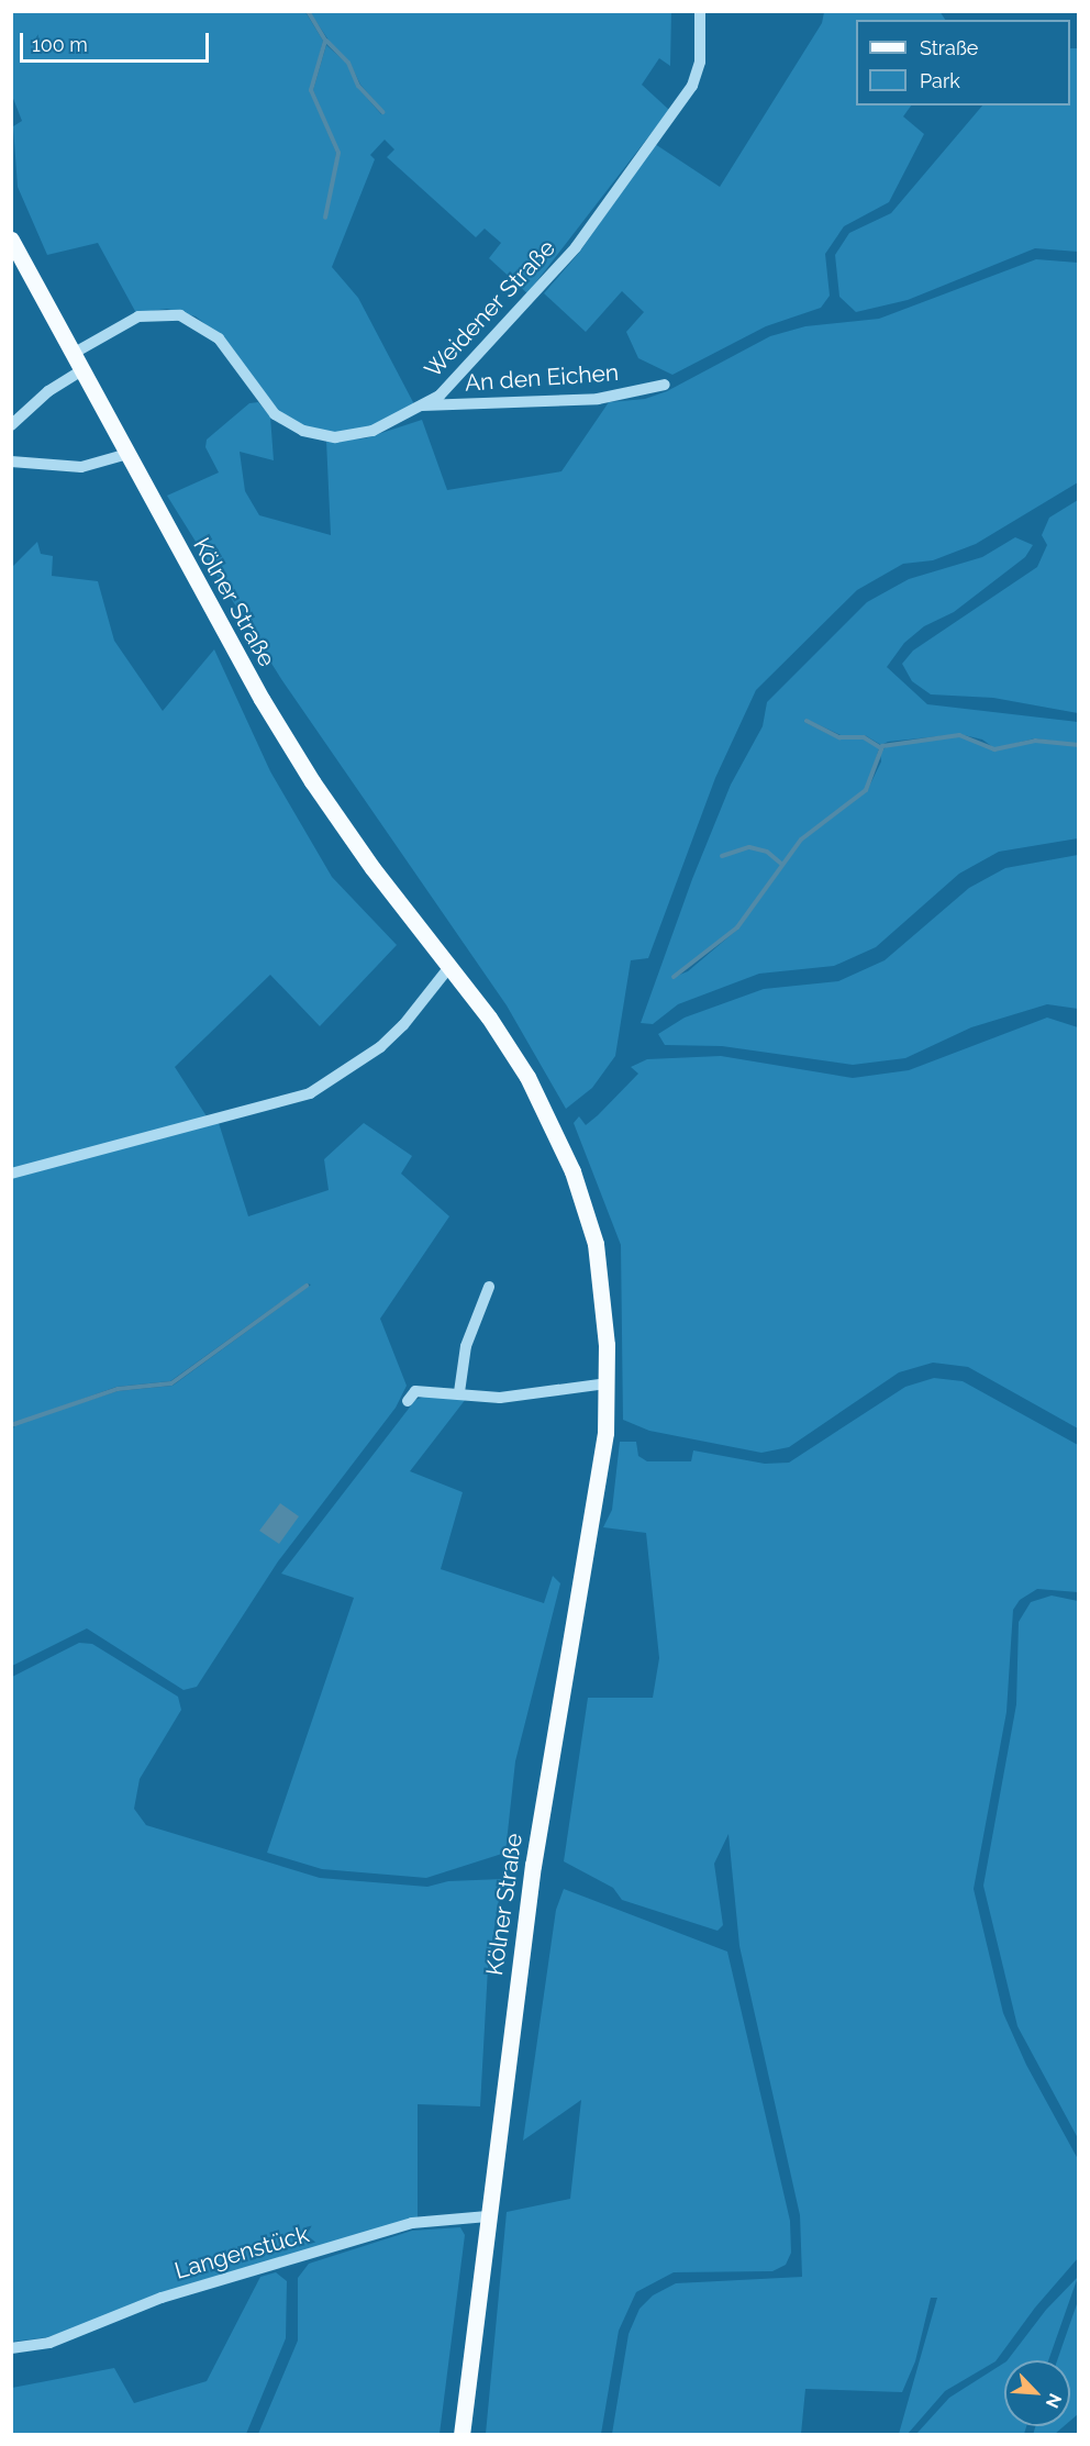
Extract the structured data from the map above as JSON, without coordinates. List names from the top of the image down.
{
  "streets": {
    "main road": ["Kölner Straße"],
    "street": ["Weidener Straße", "An den Eichen", "Langenstück"]
  },
  "crossings": [
    ["Weidener Straße", "An den Eichen"],
    ["Weidener Straße", "Kölner Straße"],
    ["Kölner Straße", "Langenstück"]
  ],
  "legend": ["Straße", "Park"],
  "scale_bar": "100 m",
  "north": "bottom right"
}
